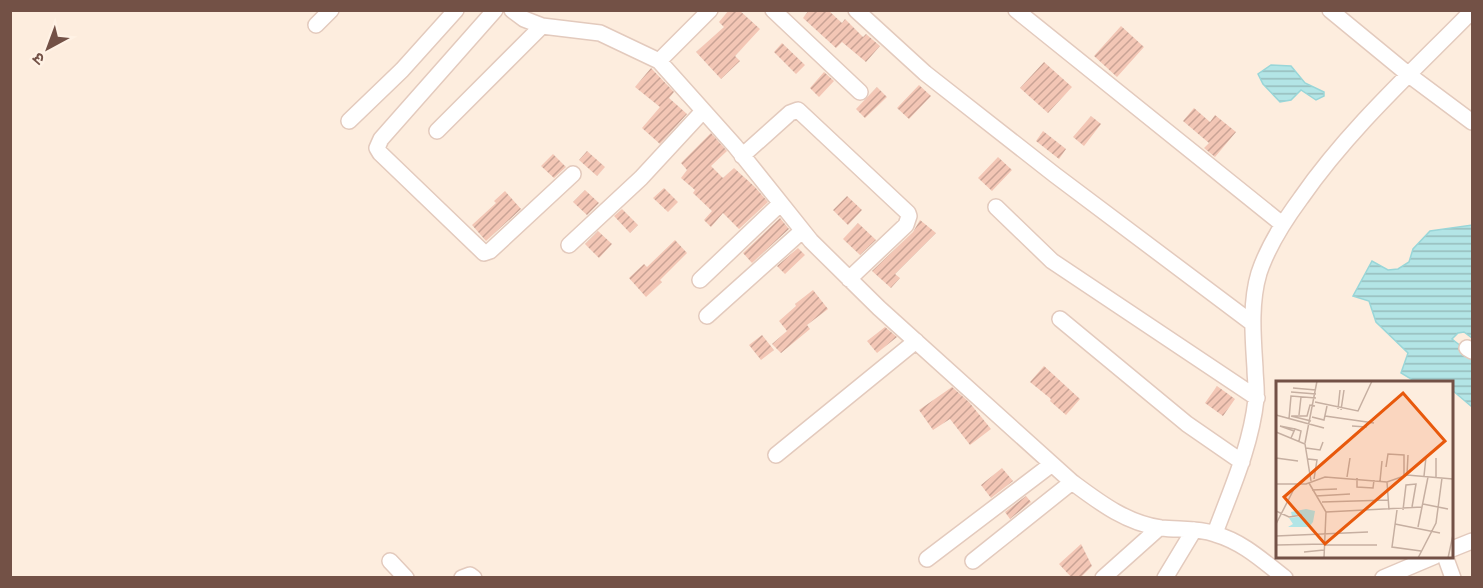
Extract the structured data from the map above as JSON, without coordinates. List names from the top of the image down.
{
  "north": "bottom left"
}
